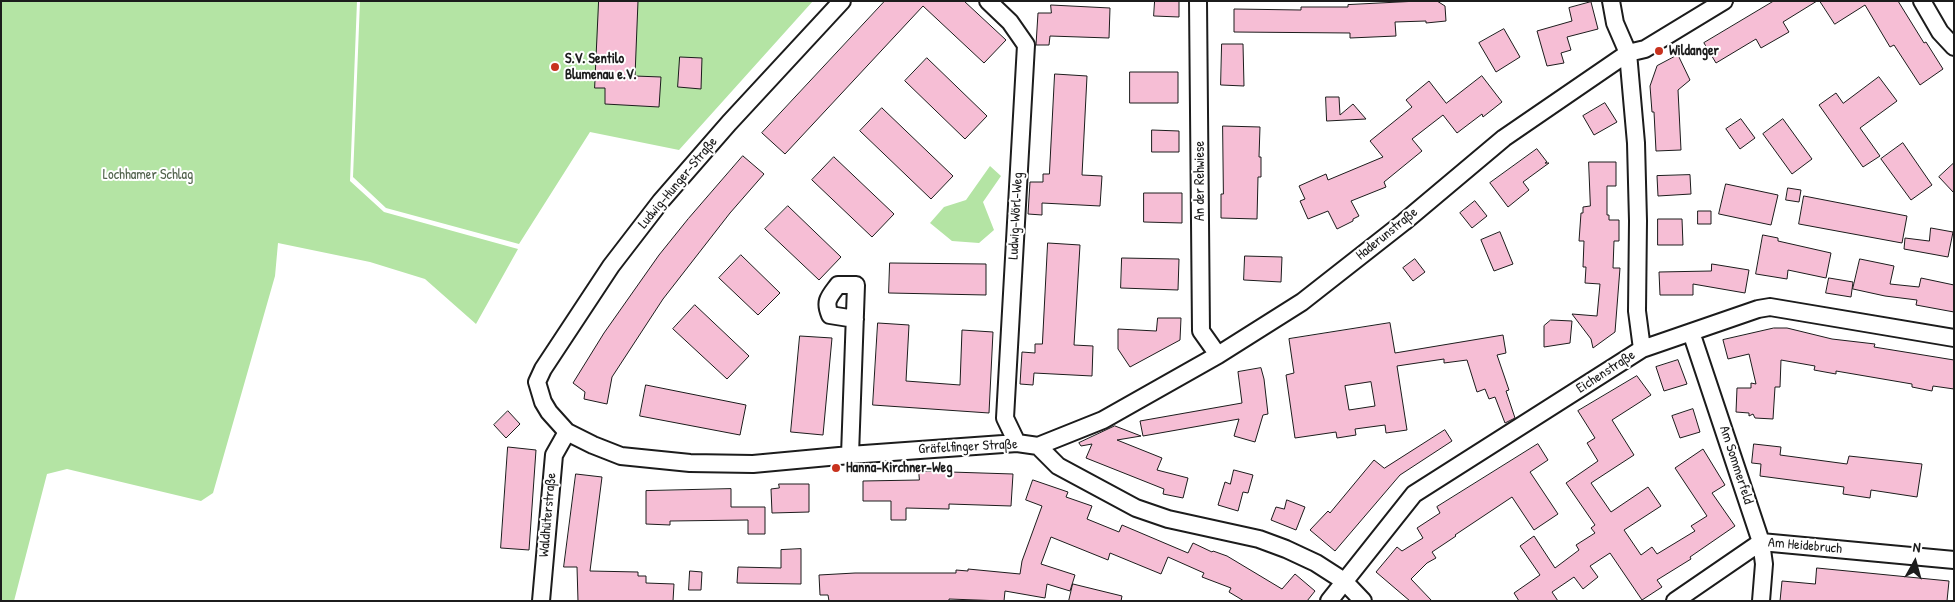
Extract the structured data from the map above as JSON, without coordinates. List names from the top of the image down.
{
  "streets": {
    "street": [
      "An der Rehwiese",
      "Ludwig-Hunger-Straße",
      "Ludwig-Wörl-Weg",
      "Haderunstraße",
      "Eichenstraße",
      "Gräfelfinger Straße",
      "Am Sommerfeld",
      "Waldhüterstraße",
      "Am Heidebruch"
    ]
  },
  "crossings": [
    ["An der Rehwiese", "Haderunstraße"],
    ["Ludwig-Hunger-Straße", "Gräfelfinger Straße"],
    ["Ludwig-Wörl-Weg", "Gräfelfinger Straße"],
    ["Haderunstraße", "Gräfelfinger Straße"],
    ["Eichenstraße", "Gräfelfinger Straße"],
    ["Eichenstraße", "Am Sommerfeld"],
    ["Gräfelfinger Straße", "Waldhüterstraße"],
    ["Am Sommerfeld", "Am Heidebruch"]
  ],
  "parks": ["Lochhamer Schlag"],
  "places": ["Wildanger", "S.V. Sentilo Blumenau e.V.", "Hanna-Kirchner-Weg"],
  "north": "top"
}
